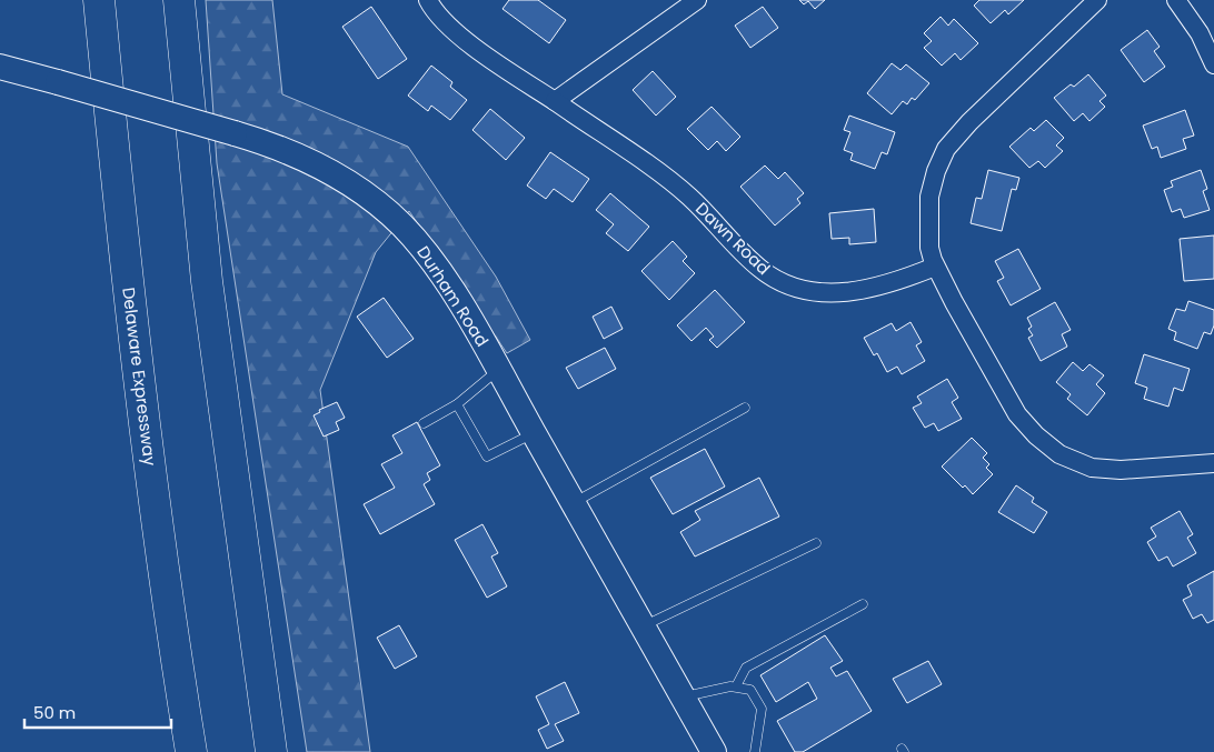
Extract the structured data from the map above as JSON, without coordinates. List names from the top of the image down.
{
  "streets": {
    "highway": ["Delaware Expressway"],
    "main road": ["Durham Road"],
    "street": ["Dawn Road"]
  },
  "scale_bar": "50 m"
}
